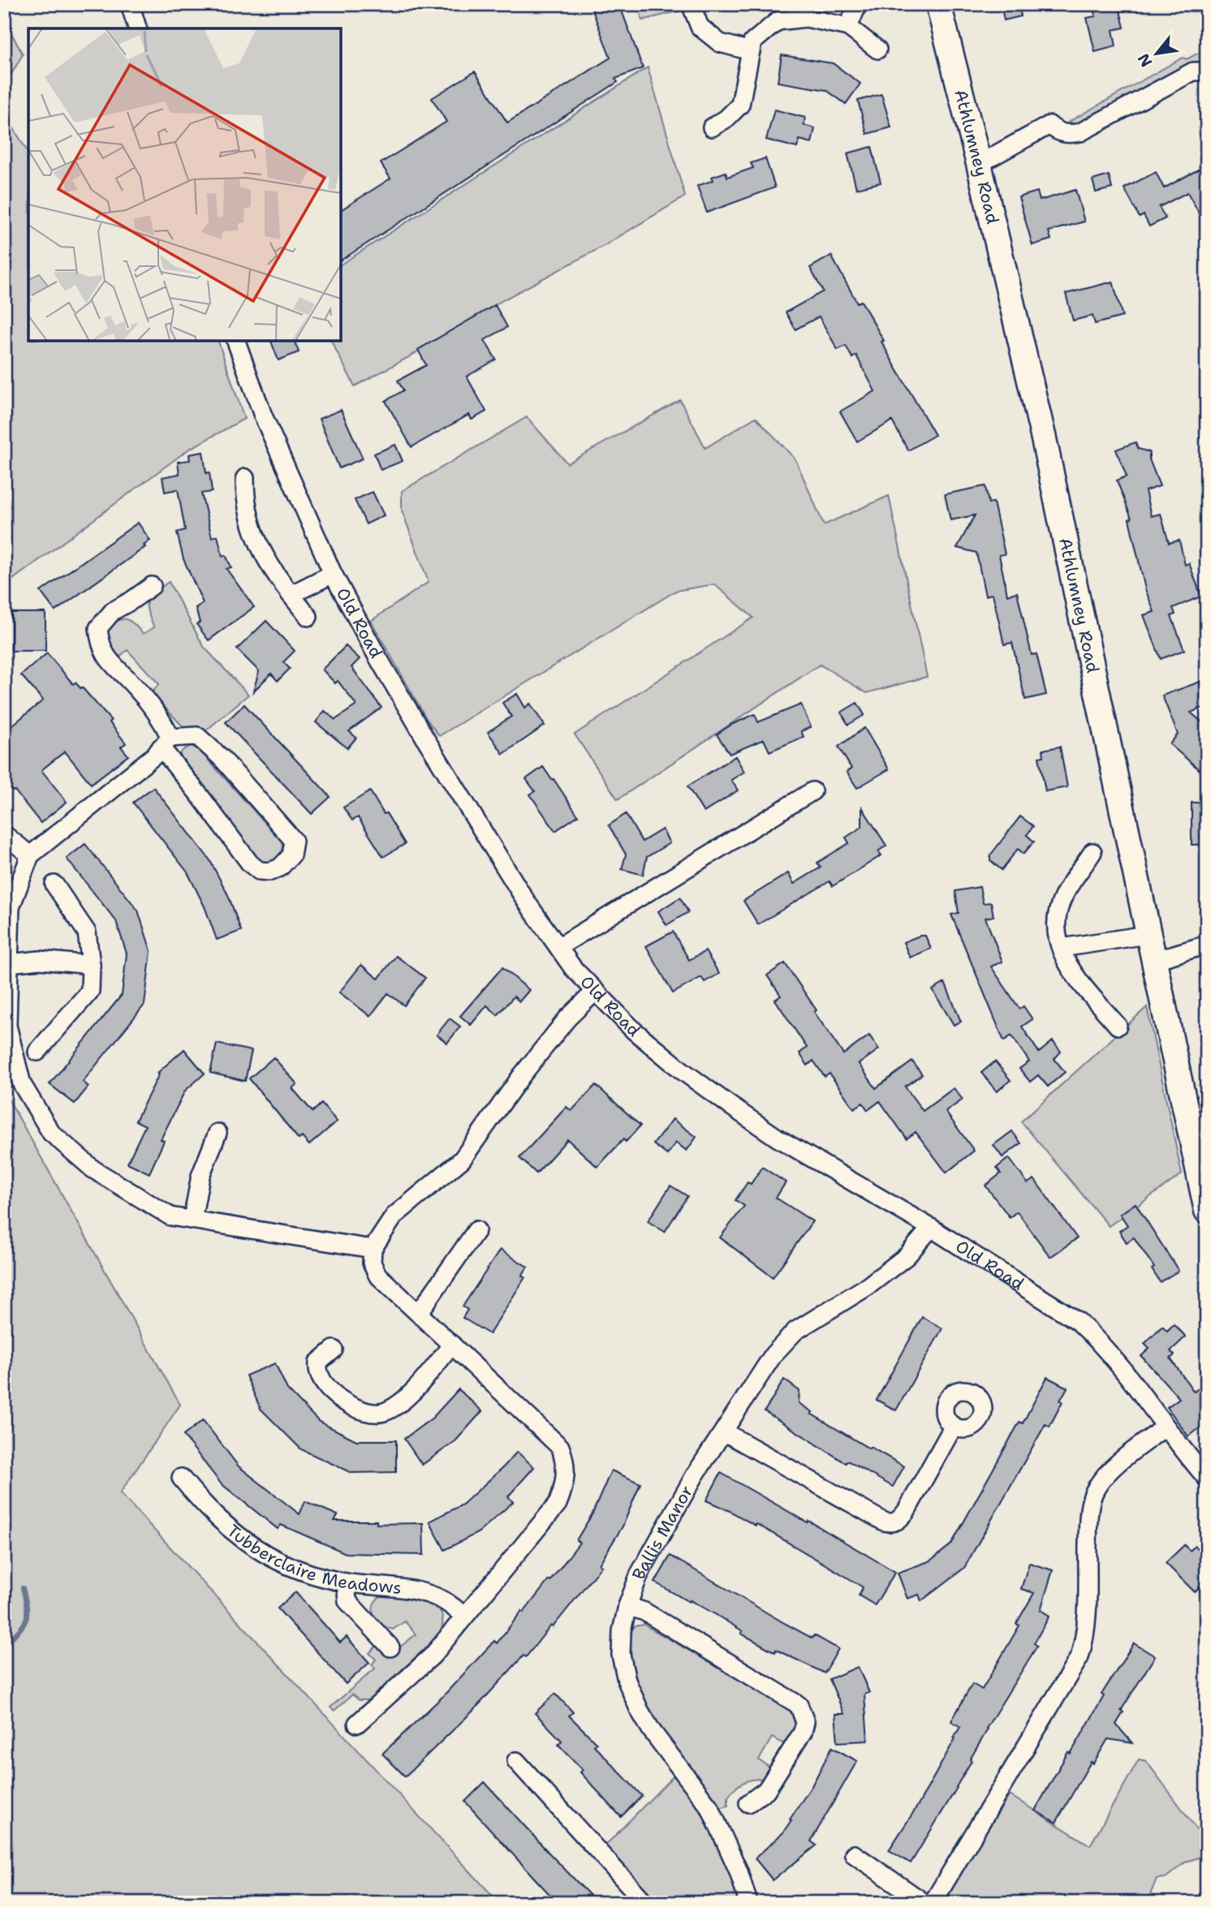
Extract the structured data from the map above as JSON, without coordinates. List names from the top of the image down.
{
  "streets": {
    "main road": ["Athlumney Road"],
    "street": ["Old Road", "Ballis Manor", "Tubberclaire Meadows"]
  },
  "crossings": [
    ["Old Road", "Ballis Manor"]
  ],
  "north": "bottom left"
}
